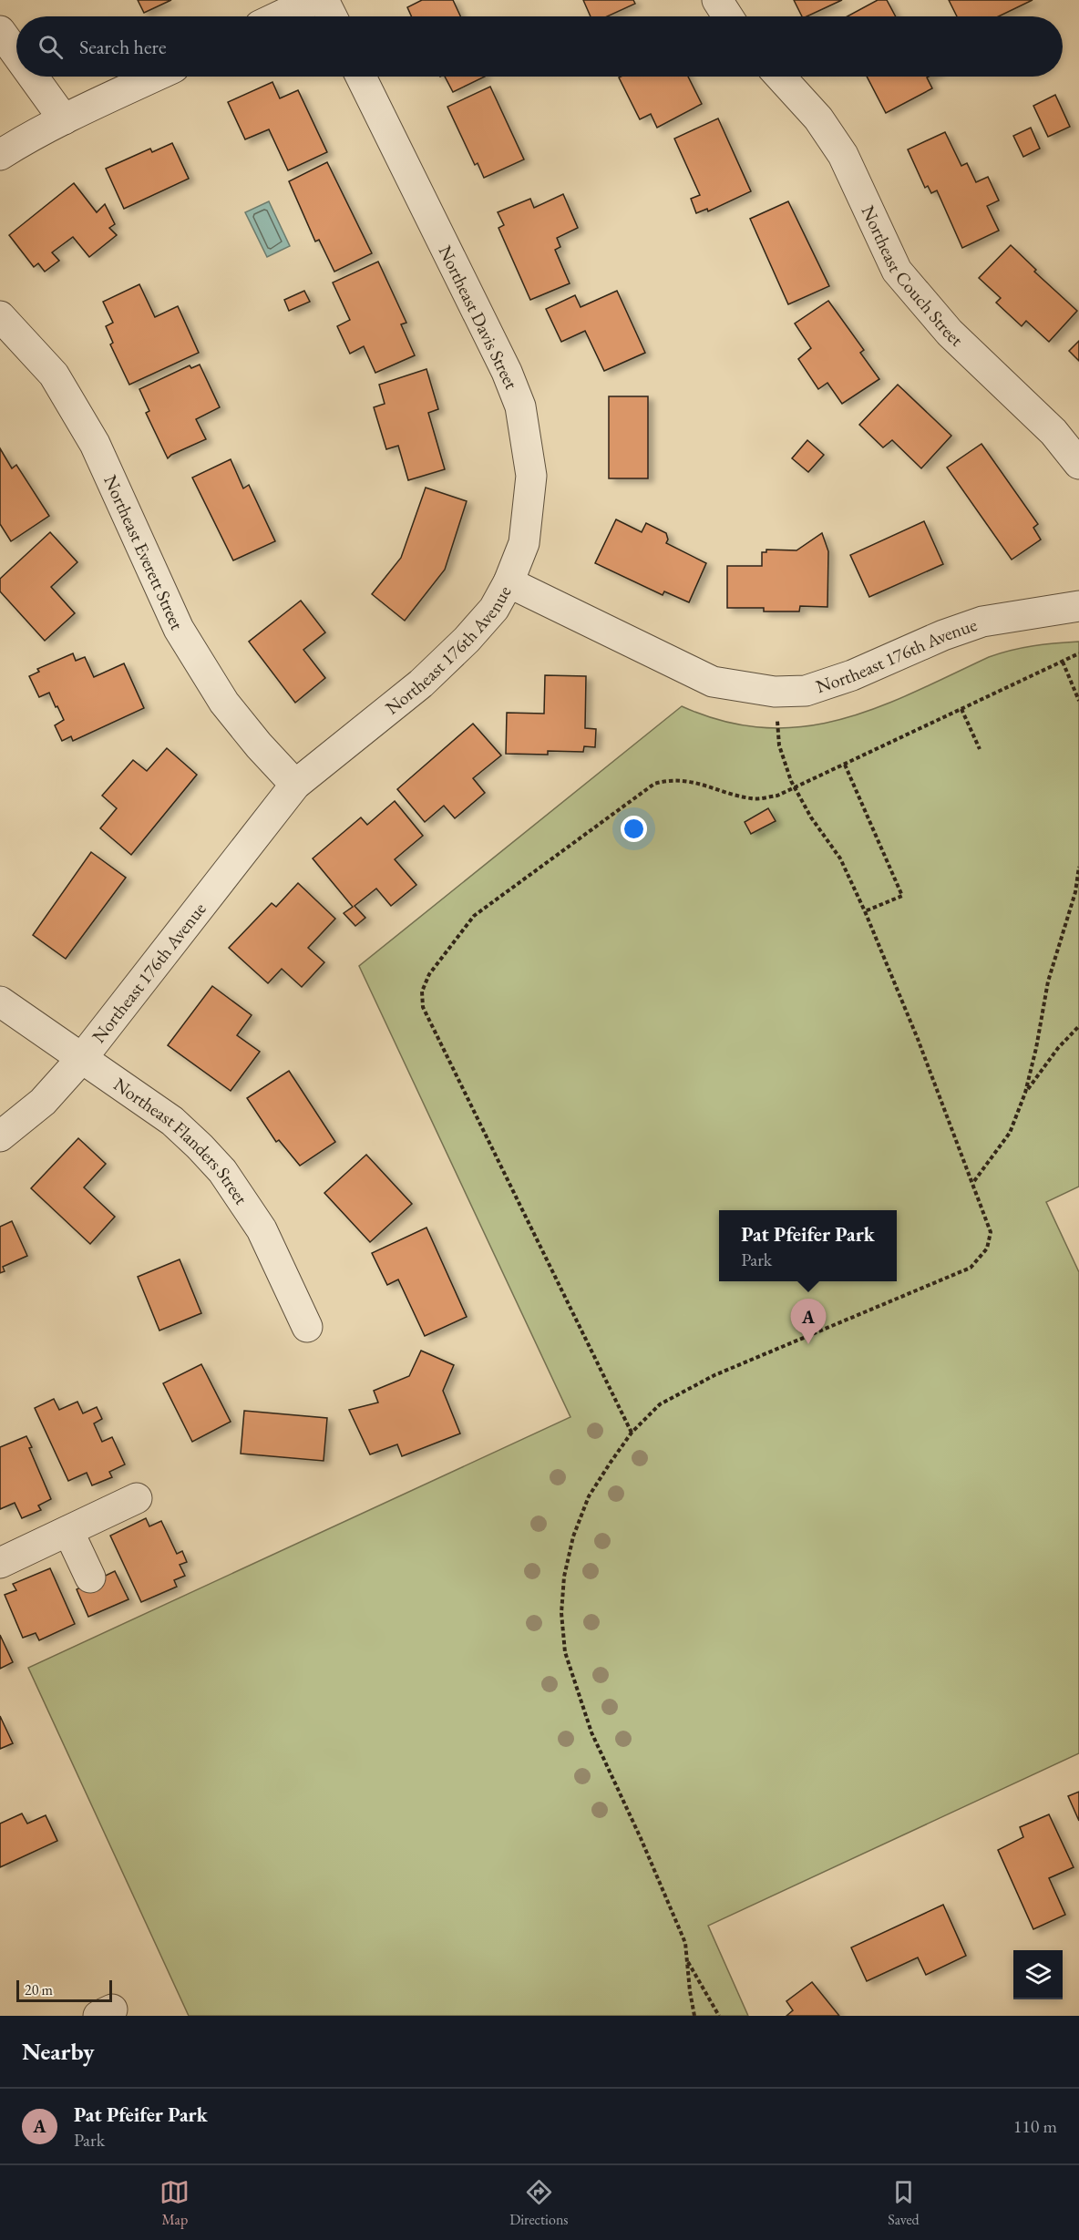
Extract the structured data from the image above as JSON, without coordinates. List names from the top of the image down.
{
  "streets": {
    "street": [
      "Northeast Couch Street",
      "Northeast Davis Street",
      "Northeast Everett Street",
      "Northeast 176th Avenue",
      "Northeast Flanders Street"
    ]
  },
  "crossings": [
    ["Northeast Davis Street", "Northeast 176th Avenue"],
    ["Northeast Everett Street", "Northeast 176th Avenue"],
    ["Northeast 176th Avenue", "Northeast Flanders Street"]
  ],
  "scale_bar": "20 m",
  "page": {
    "search": "Search here",
    "popup": ["Pat Pfeifer Park", "Park"],
    "pins": "A",
    "scale": "20 m",
    "heading": "Nearby",
    "list": [
      {
        "mark": "A",
        "name": "Pat Pfeifer Park",
        "note": "Park",
        "value": "110 m"
      }
    ],
    "nav": ["Map", "Directions", "Saved"]
  }
}
